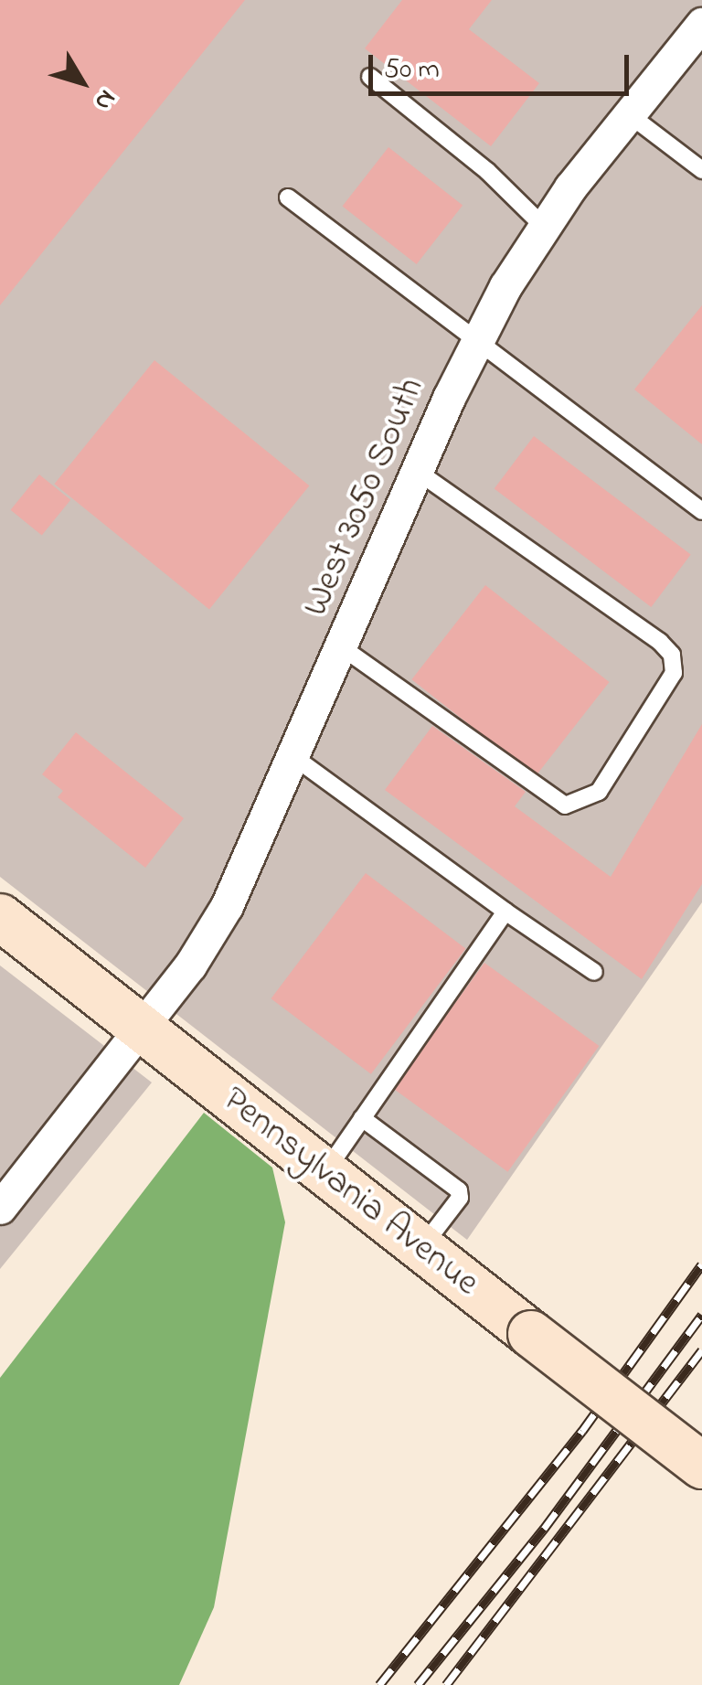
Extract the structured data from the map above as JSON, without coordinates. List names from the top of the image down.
{
  "streets": {
    "street": ["West 3050 South", "Pennsylvania Avenue"]
  },
  "crossings": [
    ["West 3050 South", "Pennsylvania Avenue"]
  ],
  "scale_bar": "50 m",
  "north": "bottom right"
}
